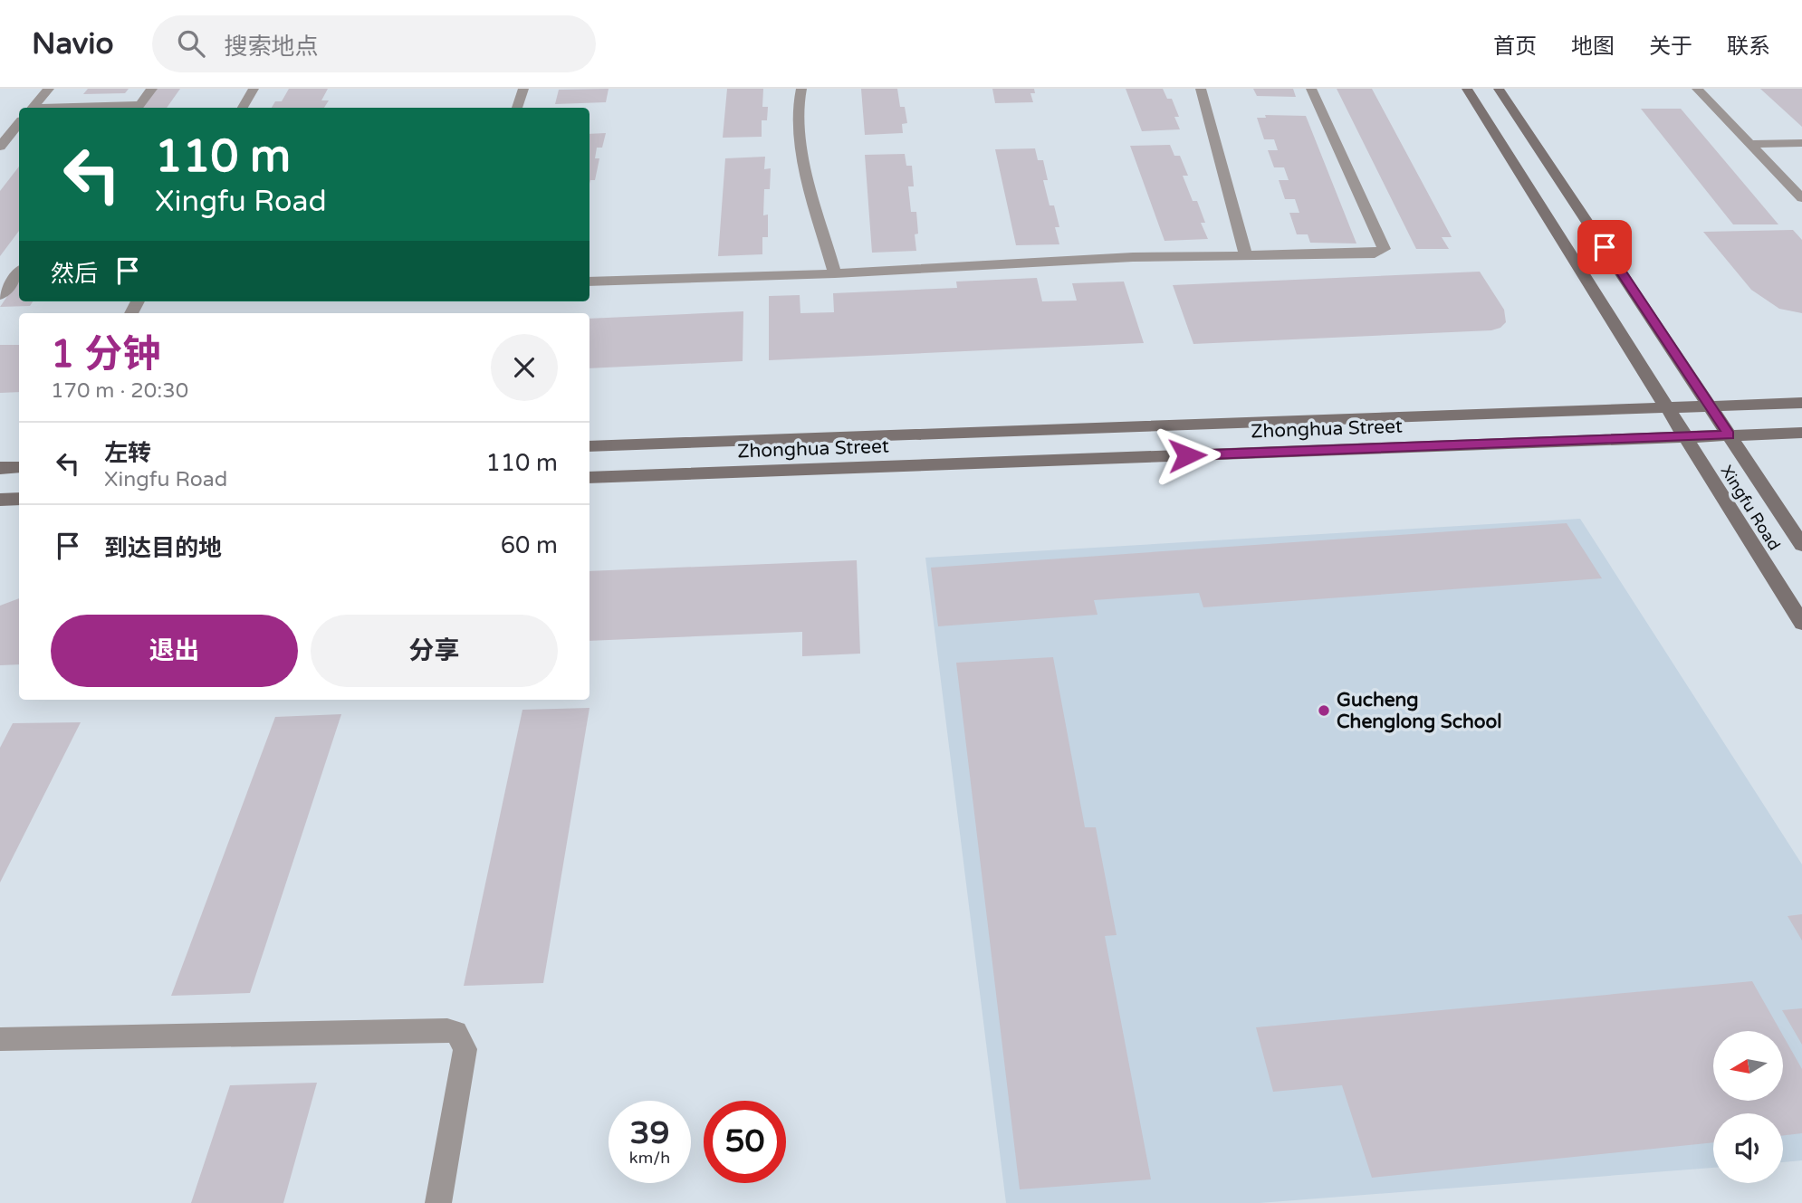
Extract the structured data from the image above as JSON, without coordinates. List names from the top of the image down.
{
  "streets": {
    "main road": ["Zhonghua Street", "Xingfu Road"]
  },
  "crossings": [
    ["Zhonghua Street", "Xingfu Road"]
  ],
  "places": ["Gucheng Chenglong School"],
  "north": "left",
  "page": {
    "header": "Navio",
    "search": "搜索地点",
    "nav": [
      "首页",
      "地图",
      "关于",
      "联系"
    ],
    "turn": ["110 m", "Xingfu Road"],
    "then": "然后",
    "heading": ["1 分钟", "170 m · 20:30"],
    "list": [
      {
        "name": "左转",
        "note": "Xingfu Road",
        "value": "110 m"
      },
      {
        "name": "到达目的地",
        "value": "60 m"
      }
    ],
    "buttons": ["退出", "分享"],
    "speed": "39 km/h",
    "limit": "50"
  }
}
